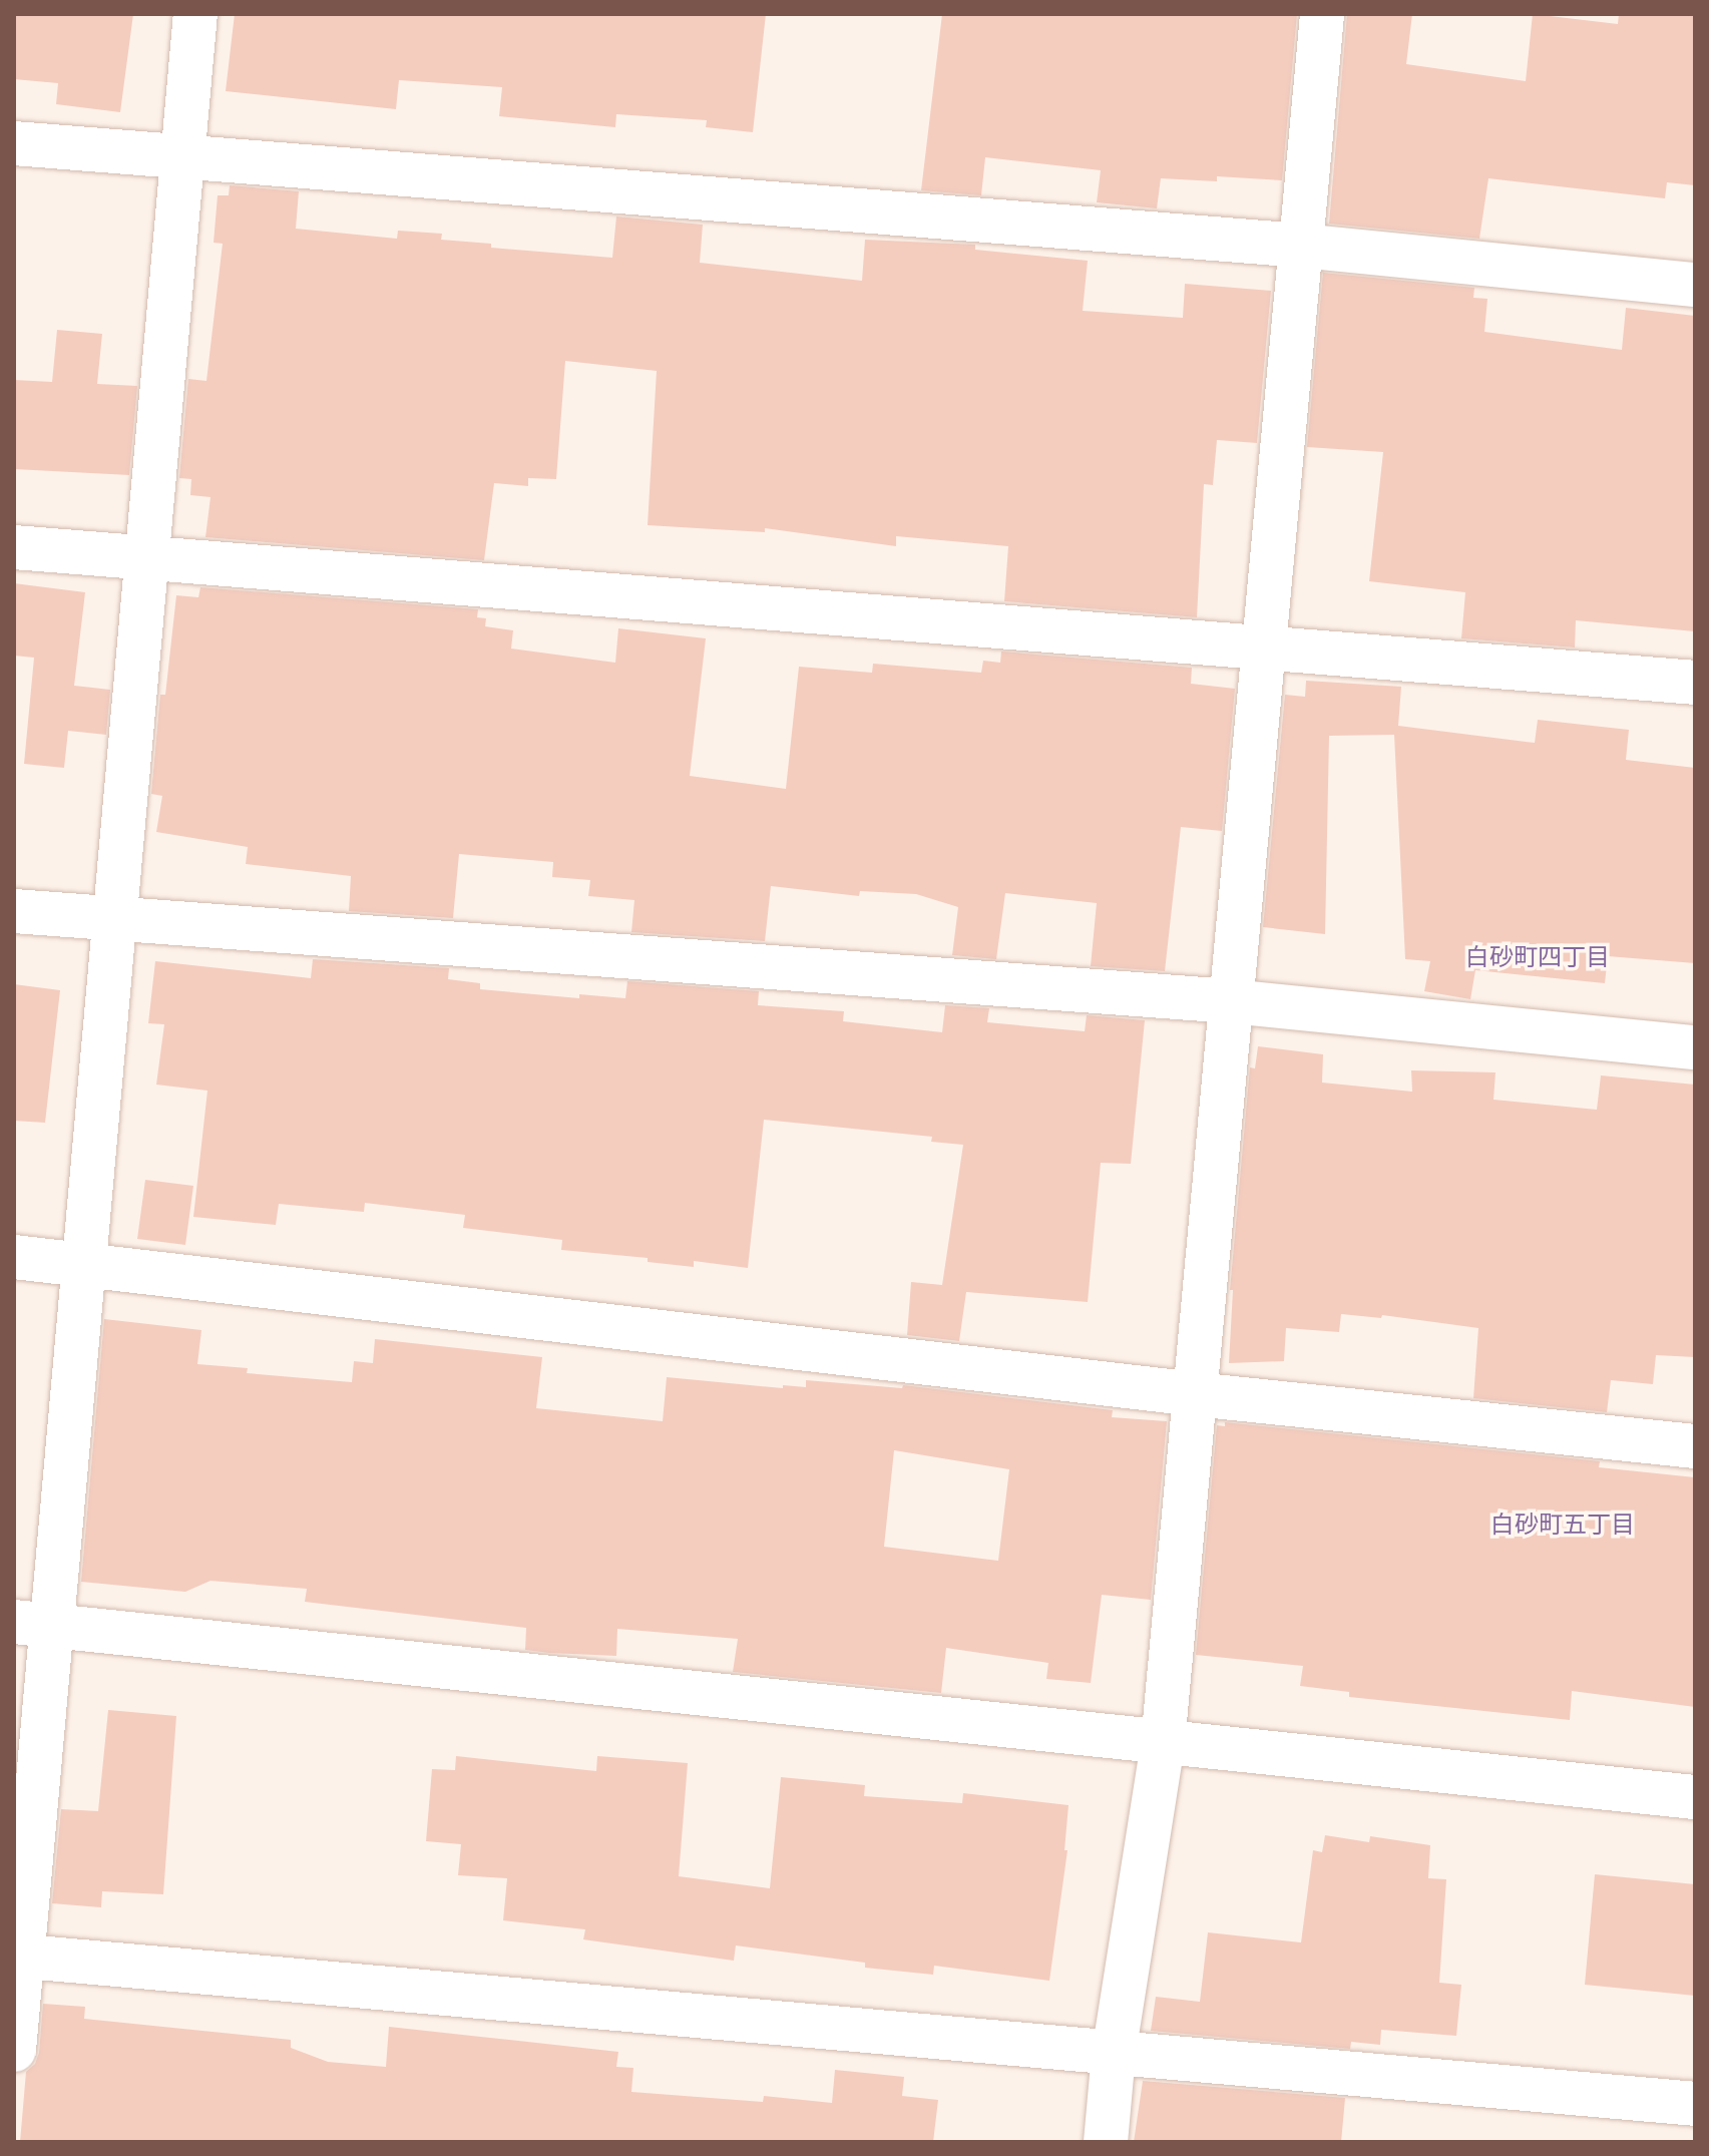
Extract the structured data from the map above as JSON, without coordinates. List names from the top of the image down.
{
  "districts": ["白砂町四丁目", "白砂町五丁目"]
}
